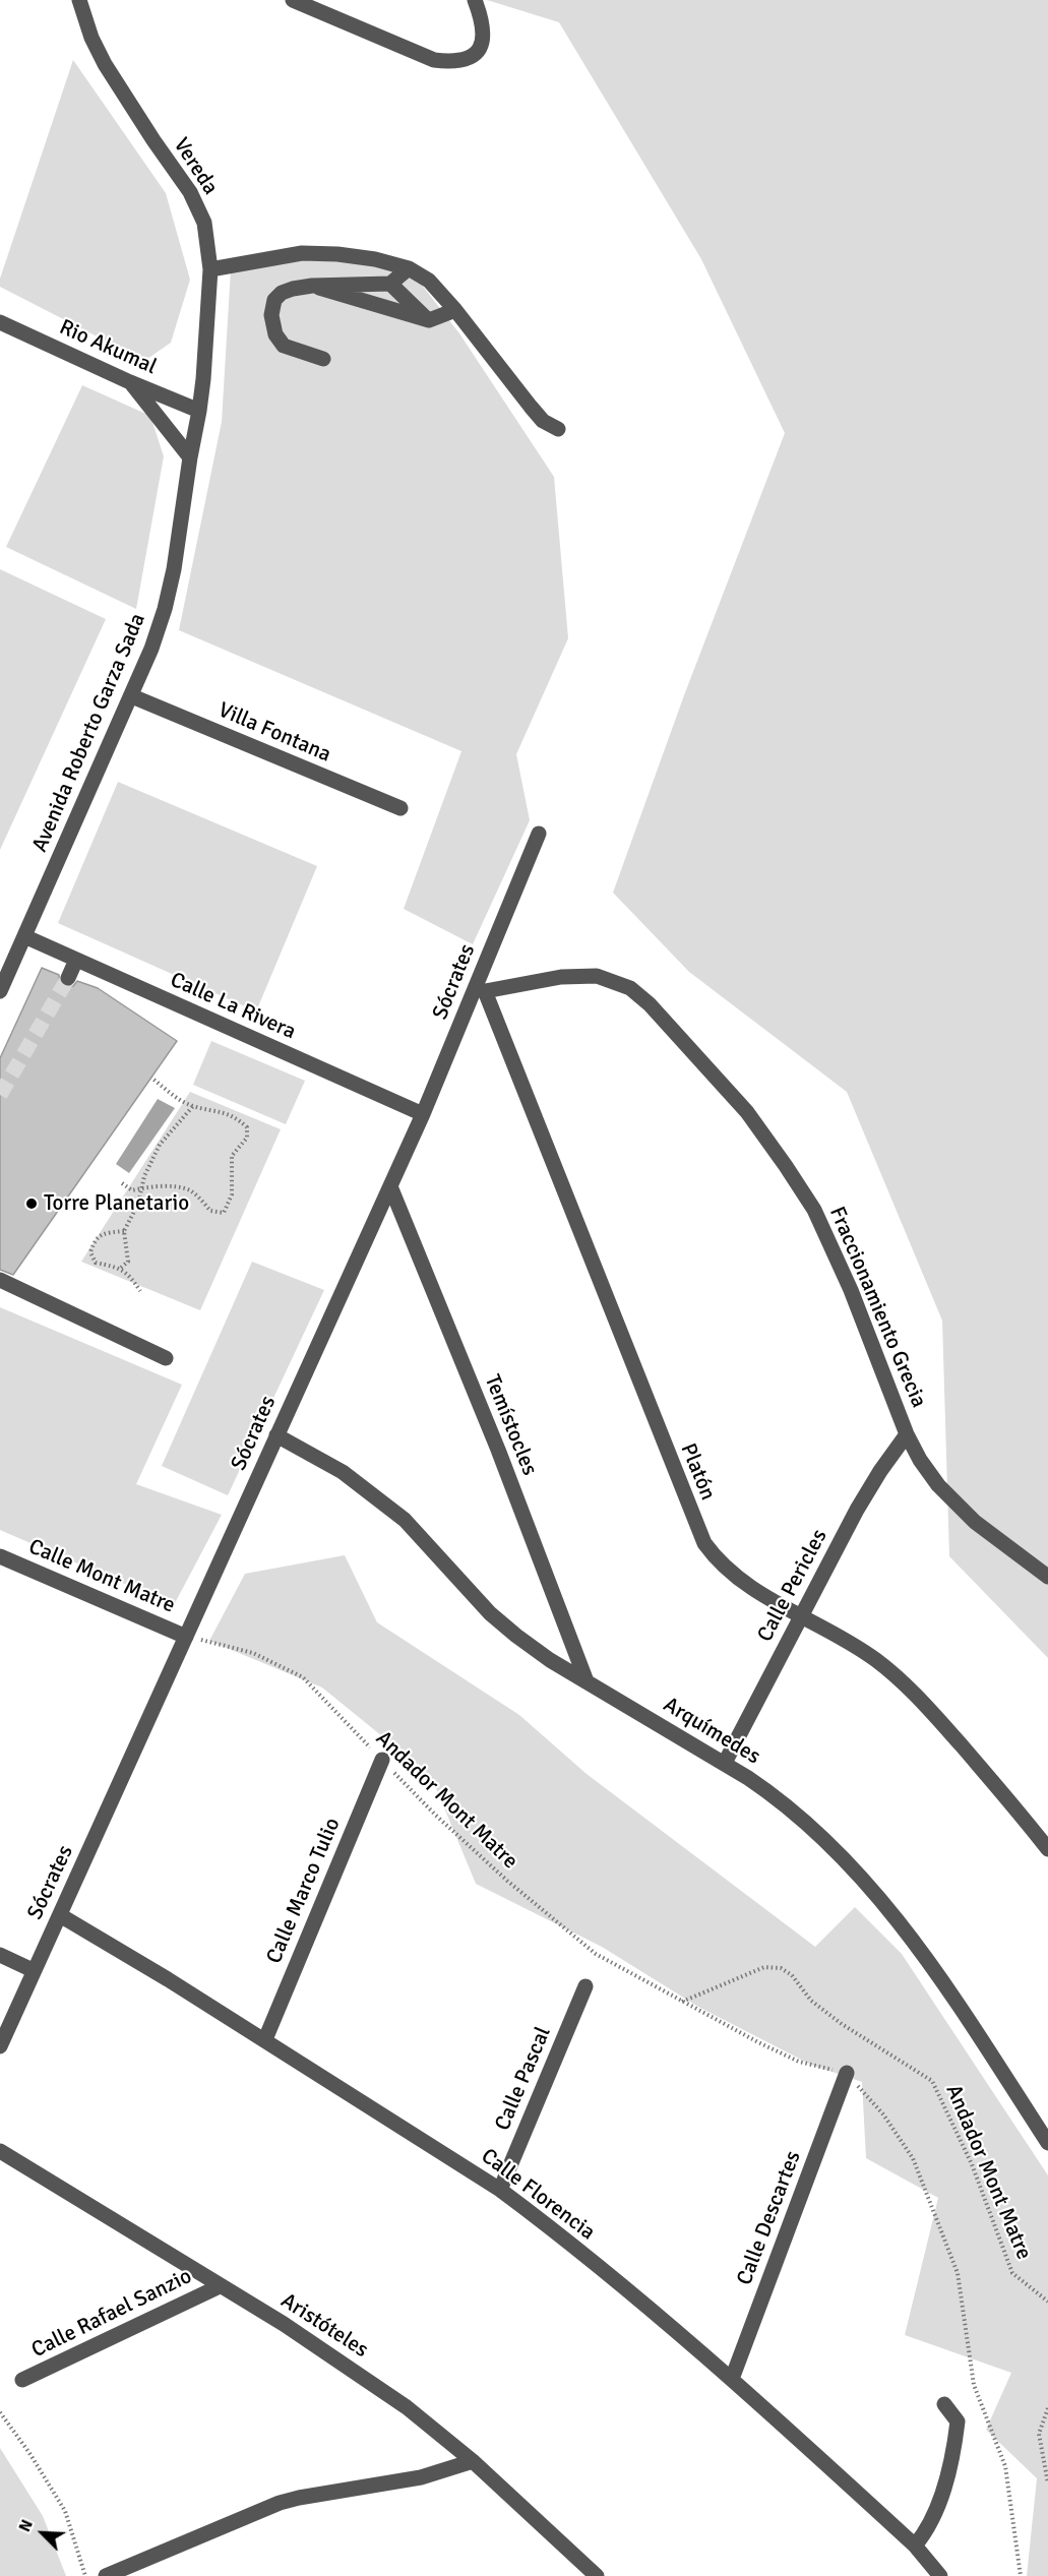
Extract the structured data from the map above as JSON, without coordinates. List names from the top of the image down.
{
  "streets": {
    "street": [
      "Vereda",
      "Rio Akumal",
      "Avenida Roberto Garza Sada",
      "Villa Fontana",
      "Sócrates",
      "Calle La Rivera",
      "Fraccionamiento Grecia",
      "Temístocles",
      "Platón",
      "Calle Mont Matre",
      "Calle Pericles",
      "Arquímedes",
      "Calle Marco Tulio",
      "Calle Pascal",
      "Calle Florencia",
      "Calle Descartes",
      "Calle Rafael Sanzio",
      "Aristóteles"
    ],
    "path": ["Andador Mont Matre"]
  },
  "crossings": [
    ["Vereda", "Rio Akumal"],
    ["Vereda", "Avenida Roberto Garza Sada"],
    ["Rio Akumal", "Avenida Roberto Garza Sada"],
    ["Avenida Roberto Garza Sada", "Villa Fontana"],
    ["Avenida Roberto Garza Sada", "Calle La Rivera"],
    ["Sócrates", "Calle La Rivera"],
    ["Sócrates", "Fraccionamiento Grecia"],
    ["Sócrates", "Temístocles"],
    ["Sócrates", "Platón"],
    ["Sócrates", "Calle Mont Matre"],
    ["Sócrates", "Arquímedes"],
    ["Sócrates", "Andador Mont Matre"],
    ["Sócrates", "Calle Florencia"],
    ["Fraccionamiento Grecia", "Platón"],
    ["Fraccionamiento Grecia", "Calle Pericles"],
    ["Temístocles", "Arquímedes"],
    ["Platón", "Calle Pericles"],
    ["Calle Mont Matre", "Andador Mont Matre"],
    ["Calle Pericles", "Arquímedes"],
    ["Andador Mont Matre", "Calle Marco Tulio"],
    ["Andador Mont Matre", "Calle Descartes"],
    ["Calle Marco Tulio", "Calle Florencia"],
    ["Calle Pascal", "Calle Florencia"],
    ["Calle Florencia", "Calle Descartes"],
    ["Calle Rafael Sanzio", "Aristóteles"]
  ],
  "places": ["Torre Planetario"],
  "north": "top left"
}
